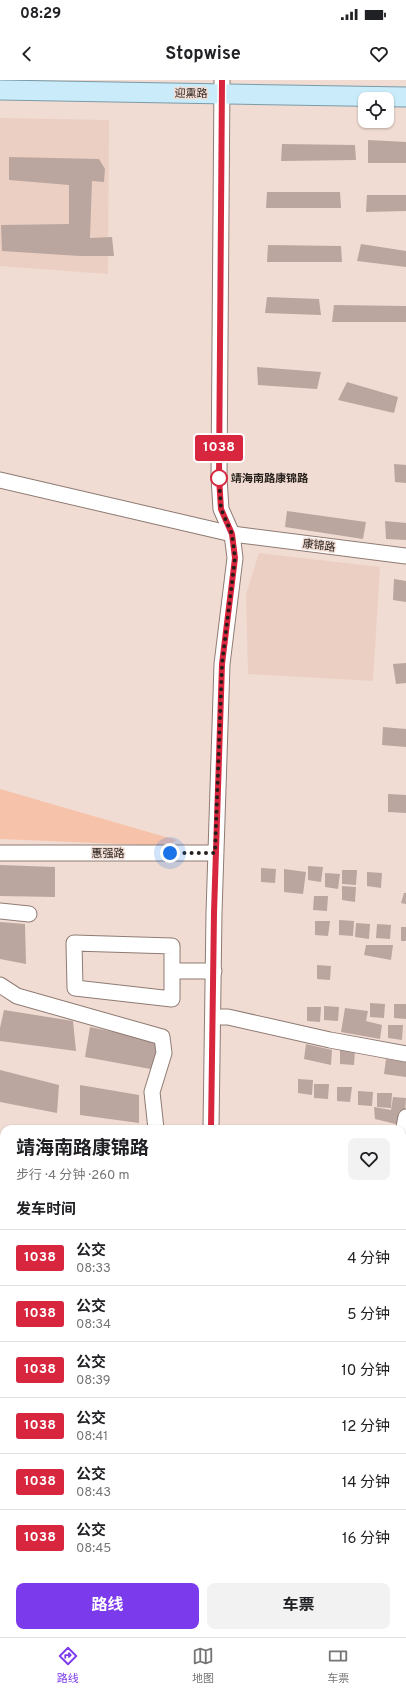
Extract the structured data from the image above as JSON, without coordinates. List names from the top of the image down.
{
  "streets": {
    "main road": ["迎熏路"],
    "street": ["康锦路", "惠强路"]
  },
  "places": ["靖海南路康锦路"],
  "lines": ["bus line 1038"],
  "page": {
    "status": "08:29",
    "header": "Stopwise",
    "on_map": "1038",
    "heading": [
      ["靖海南路康锦路", "步行 · 4 分钟 · 260 m"],
      "发车时间"
    ],
    "list": [
      {
        "mark": "1038",
        "name": "公交",
        "note": "08:33",
        "value": "4 分钟"
      },
      {
        "mark": "1038",
        "name": "公交",
        "note": "08:34",
        "value": "5 分钟"
      },
      {
        "mark": "1038",
        "name": "公交",
        "note": "08:39",
        "value": "10 分钟"
      },
      {
        "mark": "1038",
        "name": "公交",
        "note": "08:41",
        "value": "12 分钟"
      },
      {
        "mark": "1038",
        "name": "公交",
        "note": "08:43",
        "value": "14 分钟"
      },
      {
        "mark": "1038",
        "name": "公交",
        "note": "08:45",
        "value": "16 分钟"
      }
    ],
    "buttons": ["路线", "车票"],
    "tabs": ["路线", "地图", "车票"]
  }
}
